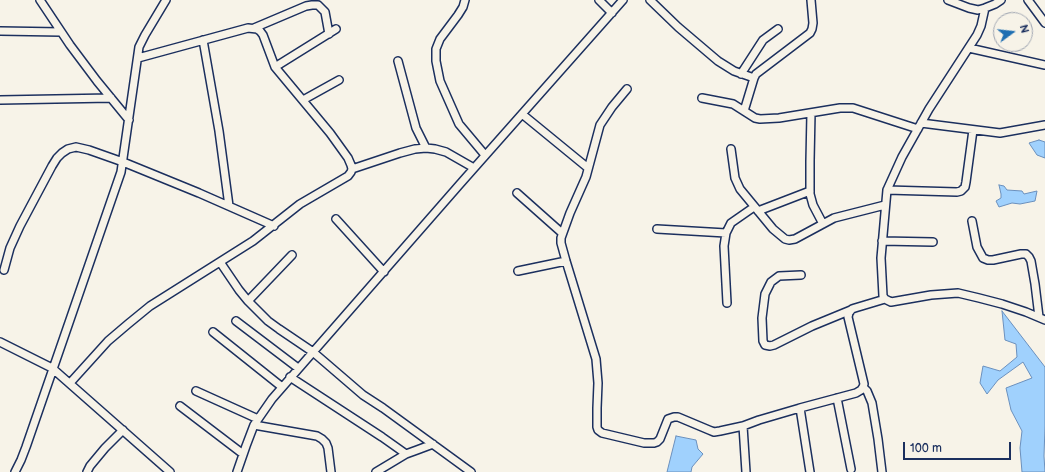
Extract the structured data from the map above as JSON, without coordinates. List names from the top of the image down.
{
  "scale_bar": "100 m",
  "north": "right"
}
